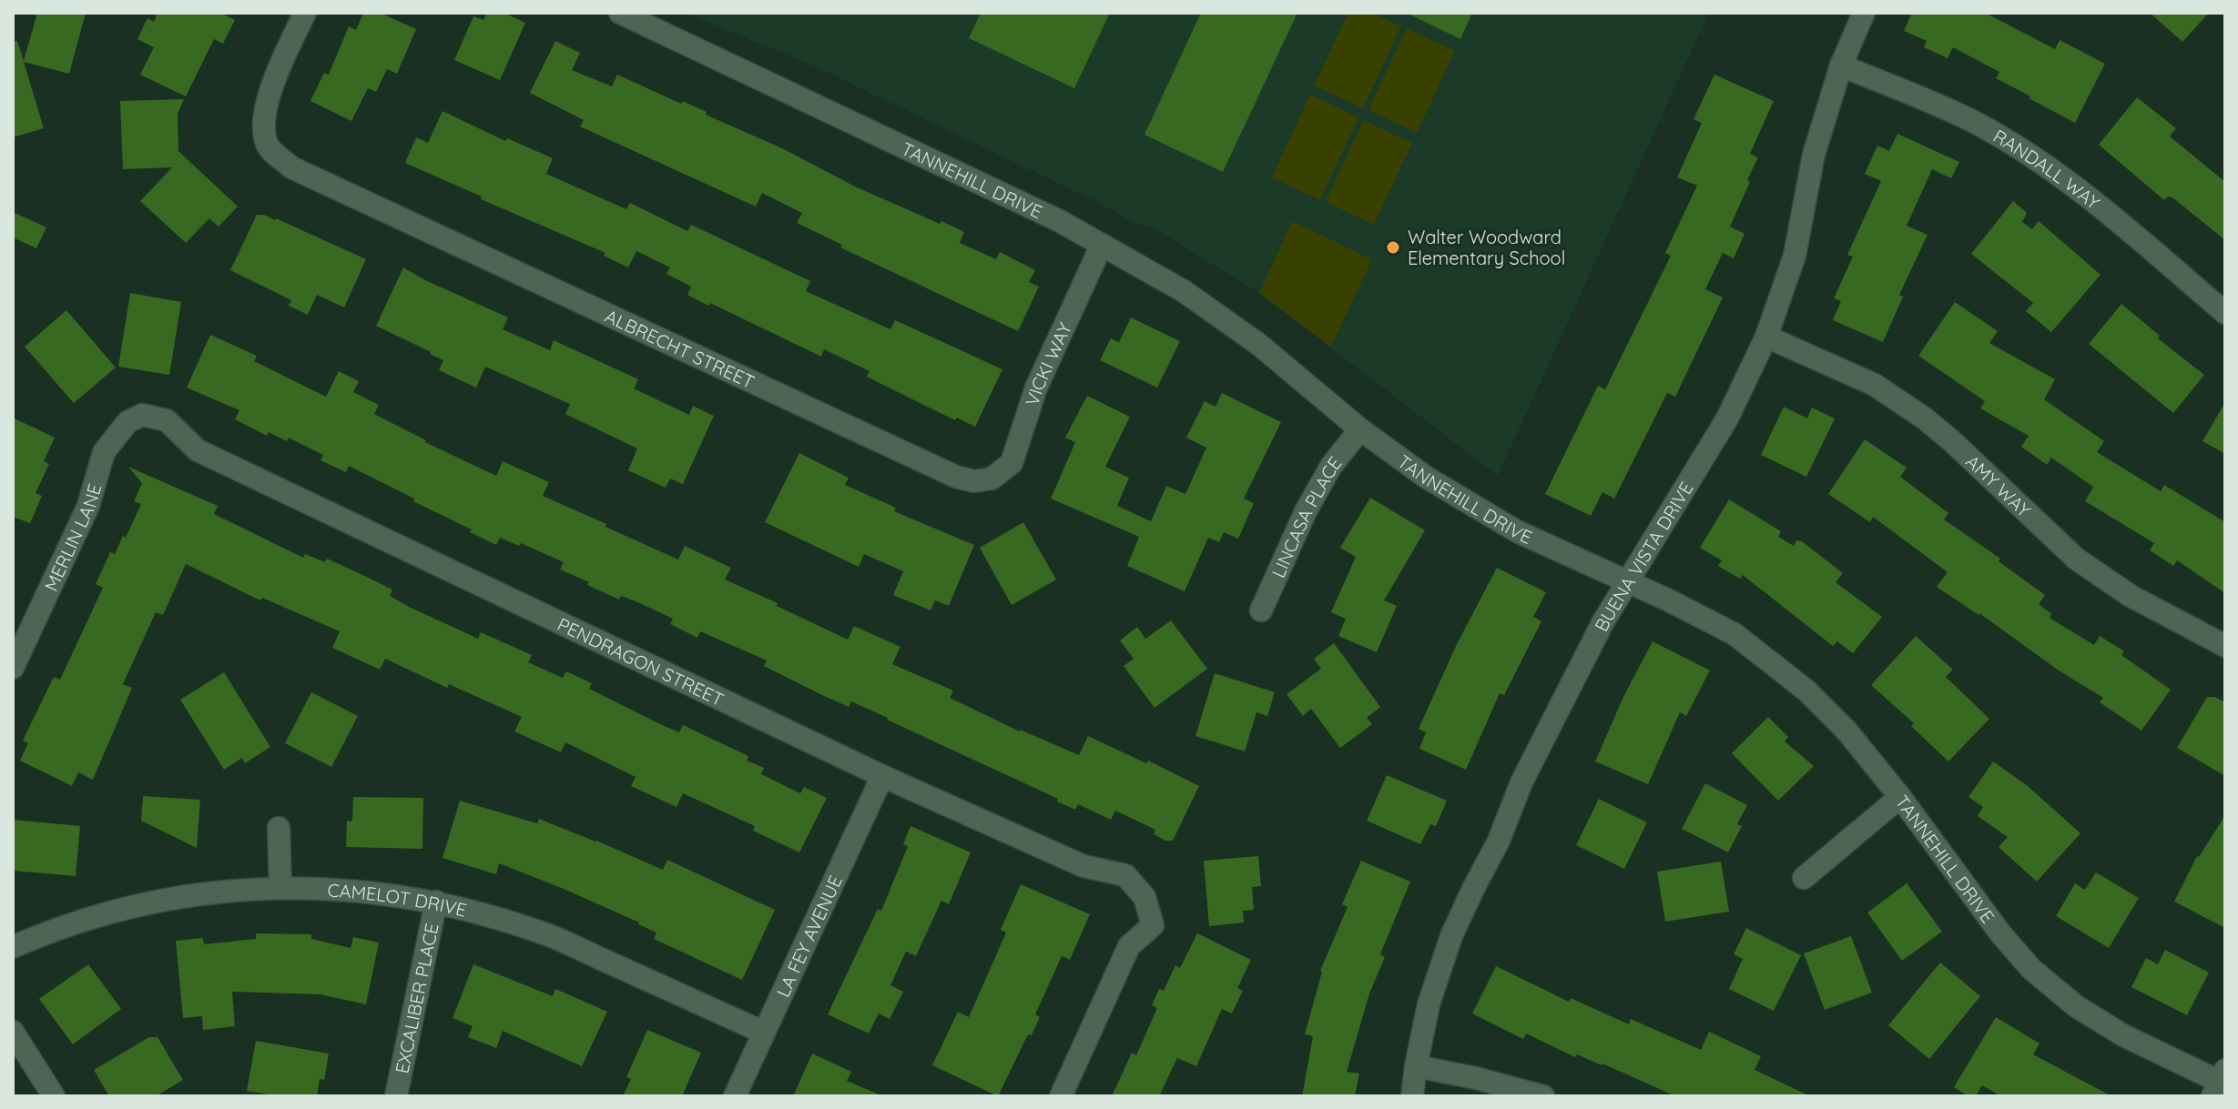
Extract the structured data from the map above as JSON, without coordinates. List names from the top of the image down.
{
  "streets": {
    "street": [
      "RANDALL WAY",
      "TANNEHILL DRIVE",
      "ALBRECHT STREET",
      "VICKI WAY",
      "AMY WAY",
      "LINCASA PLACE",
      "MERLIN LANE",
      "BUENA VISTA DRIVE",
      "PENDRAGON STREET",
      "CAMELOT DRIVE",
      "LA FEY AVENUE",
      "EXCALIBER PLACE"
    ]
  },
  "crossings": [
    ["RANDALL WAY", "BUENA VISTA DRIVE"],
    ["TANNEHILL DRIVE", "VICKI WAY"],
    ["TANNEHILL DRIVE", "LINCASA PLACE"],
    ["TANNEHILL DRIVE", "BUENA VISTA DRIVE"],
    ["ALBRECHT STREET", "VICKI WAY"],
    ["AMY WAY", "BUENA VISTA DRIVE"],
    ["MERLIN LANE", "PENDRAGON STREET"],
    ["PENDRAGON STREET", "LA FEY AVENUE"],
    ["CAMELOT DRIVE", "LA FEY AVENUE"],
    ["CAMELOT DRIVE", "EXCALIBER PLACE"]
  ],
  "places": ["Walter Woodward Elementary School"]
}
